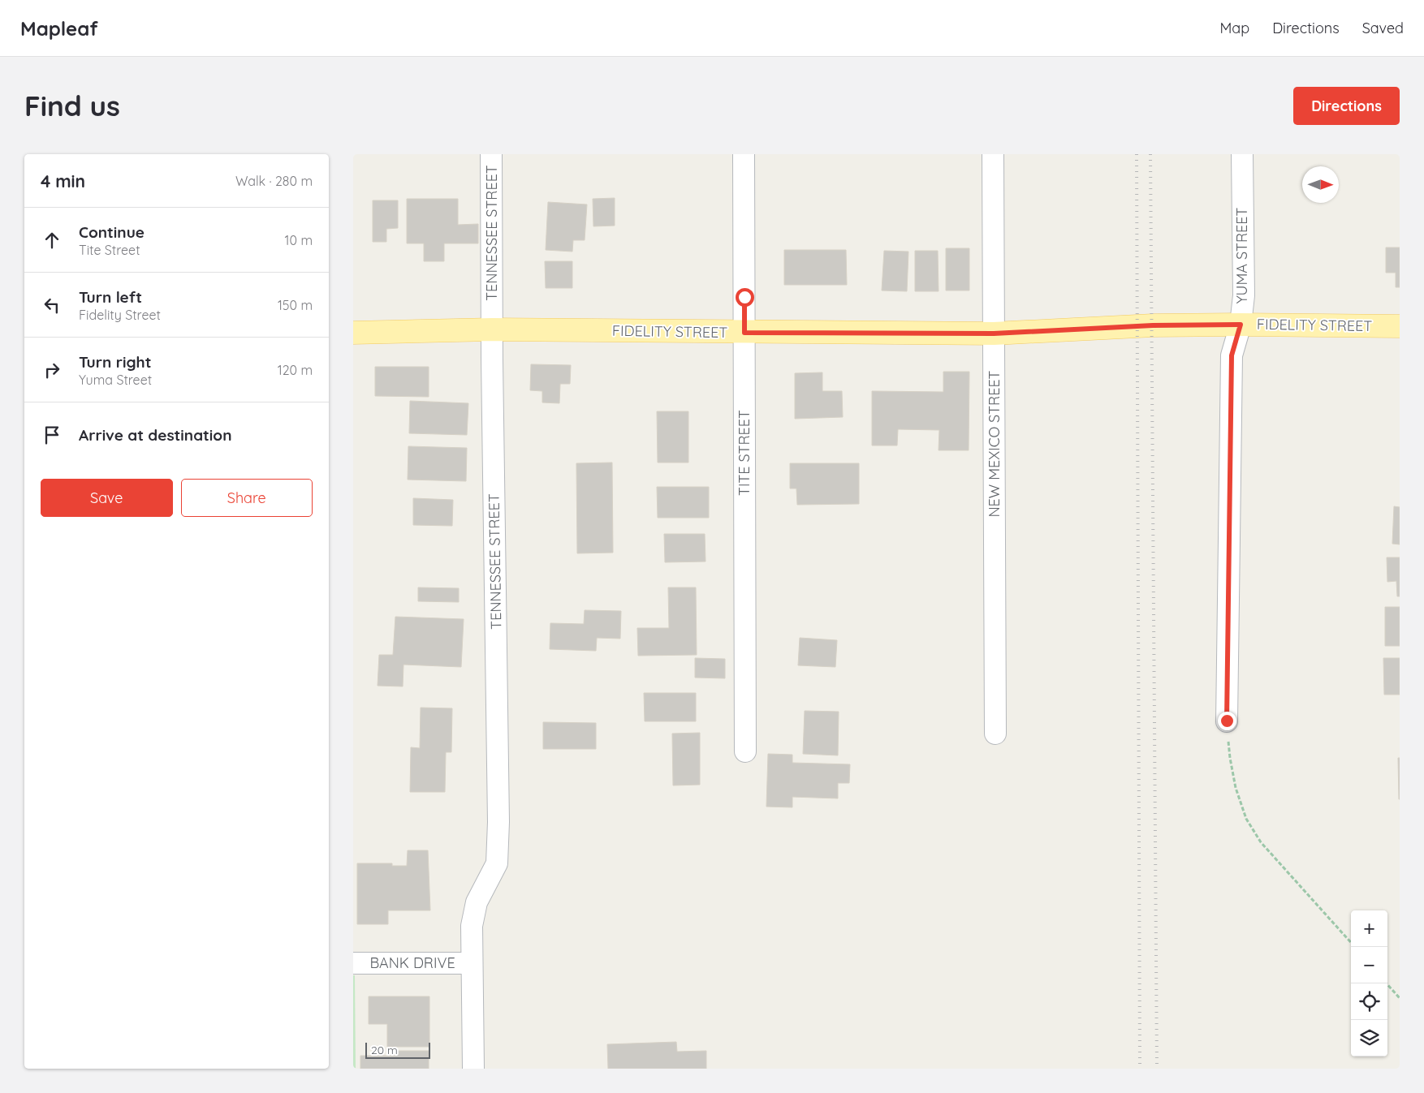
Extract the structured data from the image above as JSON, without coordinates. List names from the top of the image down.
{
  "streets": {
    "main road": ["FIDELITY STREET"],
    "street": [
      "TENNESSEE STREET",
      "YUMA STREET",
      "NEW MEXICO STREET",
      "TITE STREET",
      "BANK DRIVE"
    ]
  },
  "crossings": [
    ["TENNESSEE STREET", "FIDELITY STREET"],
    ["TENNESSEE STREET", "BANK DRIVE"],
    ["YUMA STREET", "FIDELITY STREET"],
    ["FIDELITY STREET", "NEW MEXICO STREET"],
    ["FIDELITY STREET", "TITE STREET"]
  ],
  "scale_bar": "20 m",
  "north": "right",
  "page": {
    "header": "Mapleaf",
    "nav": ["Map", "Directions", "Saved"],
    "buttons": [
      "Directions",
      ["Save", "Share"]
    ],
    "title": "Find us",
    "heading": ["4 min", "Walk · 280 m"],
    "list": [
      ["Continue", "Tite Street", "10 m"],
      ["Turn left", "Fidelity Street", "150 m"],
      ["Turn right", "Yuma Street", "120 m"],
      "Arrive at destination"
    ],
    "map_buttons": ["+", "−"],
    "scale": "20 m"
  }
}
